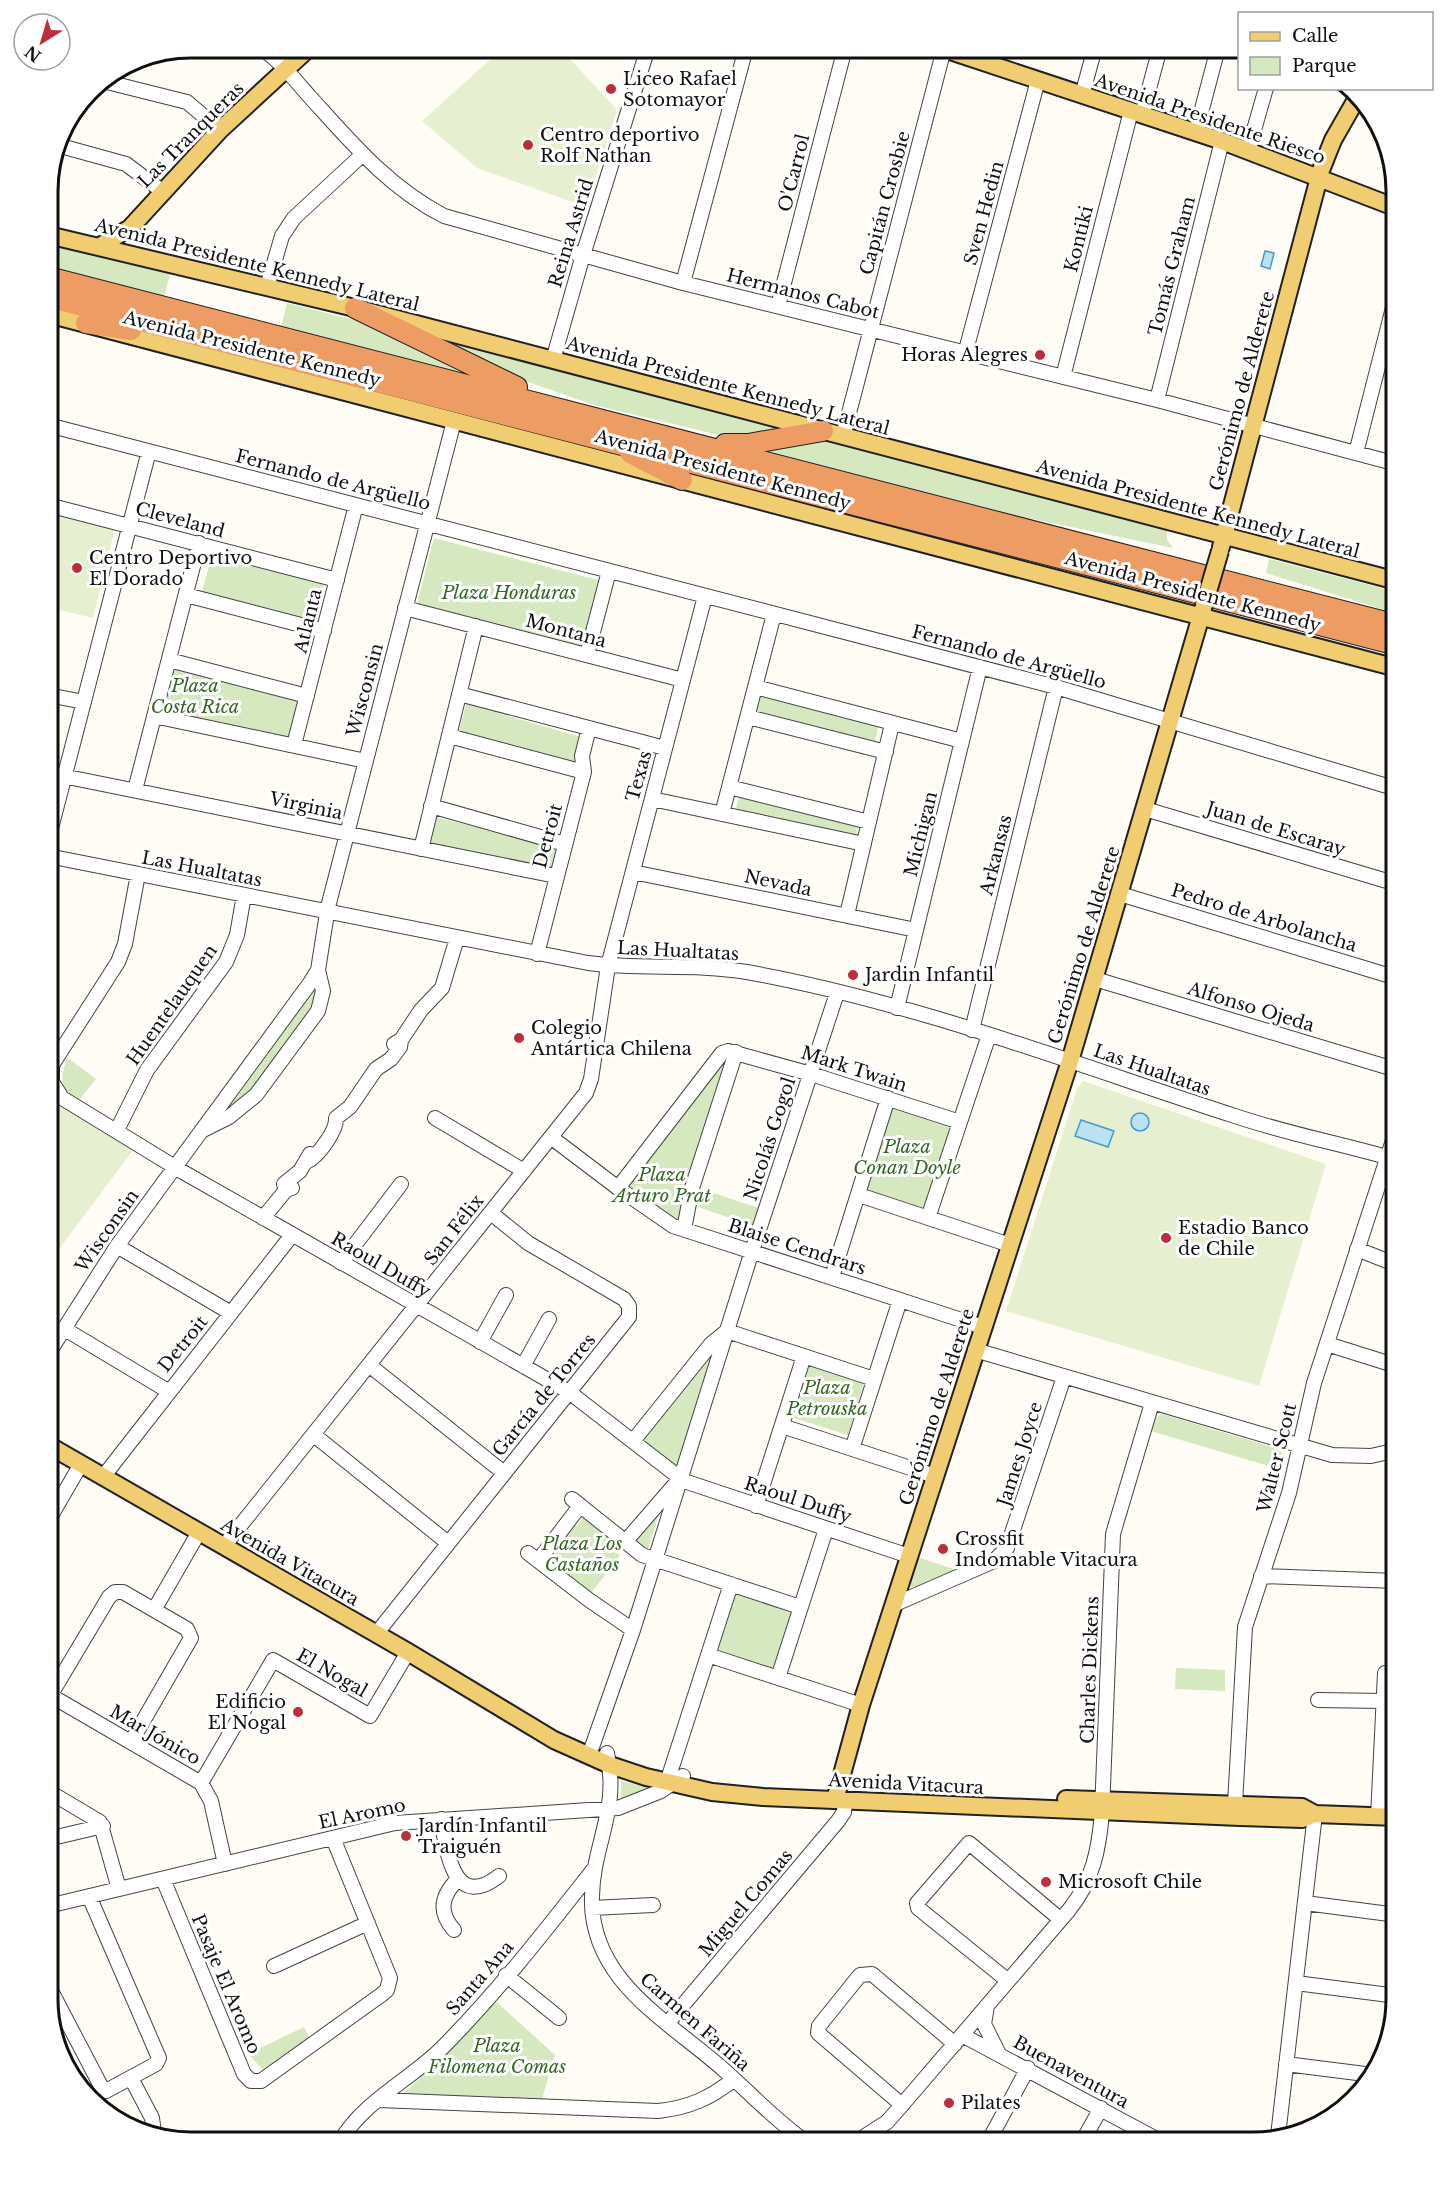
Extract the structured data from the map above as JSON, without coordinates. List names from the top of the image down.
{
  "streets": {
    "highway": ["Avenida Presidente Kennedy"],
    "main road": [
      "Avenida Presidente Riesco",
      "Las Tranqueras",
      "Avenida Presidente Kennedy Lateral",
      "Gerónimo de Alderete",
      "Avenida Vitacura"
    ],
    "street": [
      "O'Carrol",
      "Capitán Crosbie",
      "Sven Hedin",
      "Reina Astrid",
      "Kontiki",
      "Tomás Graham",
      "Hermanos Cabot",
      "Fernando de Argüello",
      "Cleveland",
      "Atlanta",
      "Montana",
      "Wisconsin",
      "Texas",
      "Virginia",
      "Juan de Escaray",
      "Michigan",
      "Detroit",
      "Arkansas",
      "Las Hualtatas",
      "Nevada",
      "Pedro de Arbolancha",
      "Huentelauquen",
      "Alfonso Ojeda",
      "Mark Twain",
      "Nicolás Gogol",
      "San Félix",
      "Blaise Cendrars",
      "Raoul Duffy",
      "García de Torres",
      "James Joyce",
      "Walter Scott",
      "Charles Dickens",
      "El Nogal",
      "Mar Jónico",
      "El Aromo",
      "Miguel Comas",
      "Santa Ana",
      "Pasaje El Aromo",
      "Carmen Fariña",
      "Buenaventura"
    ]
  },
  "crossings": [
    ["Avenida Presidente Riesco", "Sven Hedin"],
    ["Avenida Presidente Riesco", "Kontiki"],
    ["Avenida Presidente Riesco", "Tomás Graham"],
    ["Avenida Presidente Riesco", "Gerónimo de Alderete"],
    ["Las Tranqueras", "Avenida Presidente Kennedy Lateral"],
    ["Las Tranqueras", "Hermanos Cabot"],
    ["O'Carrol", "Hermanos Cabot"],
    ["Capitán Crosbie", "Avenida Presidente Kennedy Lateral"],
    ["Capitán Crosbie", "Hermanos Cabot"],
    ["Sven Hedin", "Hermanos Cabot"],
    ["Reina Astrid", "Avenida Presidente Kennedy Lateral"],
    ["Reina Astrid", "Hermanos Cabot"],
    ["Kontiki", "Hermanos Cabot"],
    ["Avenida Presidente Kennedy Lateral", "Gerónimo de Alderete"],
    ["Tomás Graham", "Hermanos Cabot"],
    ["Hermanos Cabot", "Gerónimo de Alderete"],
    ["Gerónimo de Alderete", "Fernando de Argüello"],
    ["Gerónimo de Alderete", "Juan de Escaray"],
    ["Gerónimo de Alderete", "Las Hualtatas"],
    ["Gerónimo de Alderete", "Pedro de Arbolancha"],
    ["Gerónimo de Alderete", "Alfonso Ojeda"],
    ["Gerónimo de Alderete", "Blaise Cendrars"],
    ["Gerónimo de Alderete", "Raoul Duffy"],
    ["Gerónimo de Alderete", "James Joyce"],
    ["Gerónimo de Alderete", "Avenida Vitacura"],
    ["Gerónimo de Alderete", "Miguel Comas"],
    ["Fernando de Argüello", "Atlanta"],
    ["Fernando de Argüello", "Wisconsin"],
    ["Fernando de Argüello", "Texas"],
    ["Fernando de Argüello", "Michigan"],
    ["Fernando de Argüello", "Arkansas"],
    ["Cleveland", "Atlanta"],
    ["Montana", "Wisconsin"],
    ["Montana", "Texas"],
    ["Wisconsin", "Virginia"],
    ["Wisconsin", "Las Hualtatas"],
    ["Wisconsin", "Raoul Duffy"],
    ["Texas", "Las Hualtatas"],
    ["Texas", "Nevada"],
    ["Texas", "San Félix"],
    ["Virginia", "Detroit"],
    ["Michigan", "Las Hualtatas"],
    ["Michigan", "Nevada"],
    ["Detroit", "Las Hualtatas"],
    ["Detroit", "Raoul Duffy"],
    ["Detroit", "Avenida Vitacura"],
    ["Arkansas", "Las Hualtatas"],
    ["Las Hualtatas", "Huentelauquen"],
    ["Las Hualtatas", "Nicolás Gogol"],
    ["Las Hualtatas", "San Félix"],
    ["Las Hualtatas", "Raoul Duffy"],
    ["Huentelauquen", "Raoul Duffy"],
    ["Mark Twain", "Nicolás Gogol"],
    ["Nicolás Gogol", "Blaise Cendrars"],
    ["Nicolás Gogol", "Raoul Duffy"],
    ["Nicolás Gogol", "Avenida Vitacura"],
    ["Nicolás Gogol", "Carmen Fariña"],
    ["San Félix", "Blaise Cendrars"],
    ["San Félix", "Raoul Duffy"],
    ["San Félix", "García de Torres"],
    ["San Félix", "Avenida Vitacura"],
    ["Raoul Duffy", "García de Torres"],
    ["García de Torres", "Avenida Vitacura"],
    ["Walter Scott", "Avenida Vitacura"],
    ["Avenida Vitacura", "Charles Dickens"],
    ["Avenida Vitacura", "El Nogal"],
    ["Avenida Vitacura", "El Aromo"],
    ["Avenida Vitacura", "Miguel Comas"],
    ["Avenida Vitacura", "Carmen Fariña"],
    ["Charles Dickens", "Buenaventura"],
    ["El Nogal", "Mar Jónico"],
    ["Mar Jónico", "El Aromo"],
    ["El Aromo", "Pasaje El Aromo"],
    ["El Aromo", "Carmen Fariña"],
    ["Miguel Comas", "Carmen Fariña"],
    ["Santa Ana", "Carmen Fariña"]
  ],
  "parks": [
    "Plaza Honduras",
    "Plaza Costa Rica",
    "Plaza Conan Doyle",
    "Plaza Arturo Prat",
    "Plaza Petrouska",
    "Plaza Los Castaños",
    "Plaza Filomena Comas"
  ],
  "places": [
    "Liceo Rafael Sotomayor",
    "Centro deportivo Rolf Nathan",
    "Horas Alegres",
    "Centro Deportivo El Dorado",
    "Jardin Infantil",
    "Colegio Antártica Chilena",
    "Estadio Banco de Chile",
    "Crossfit Indomable Vitacura",
    "Edificio El Nogal",
    "Jardín Infantil Traiguén",
    "Microsoft Chile",
    "Pilates"
  ],
  "legend": ["Calle", "Parque"],
  "north": "bottom left"
}
